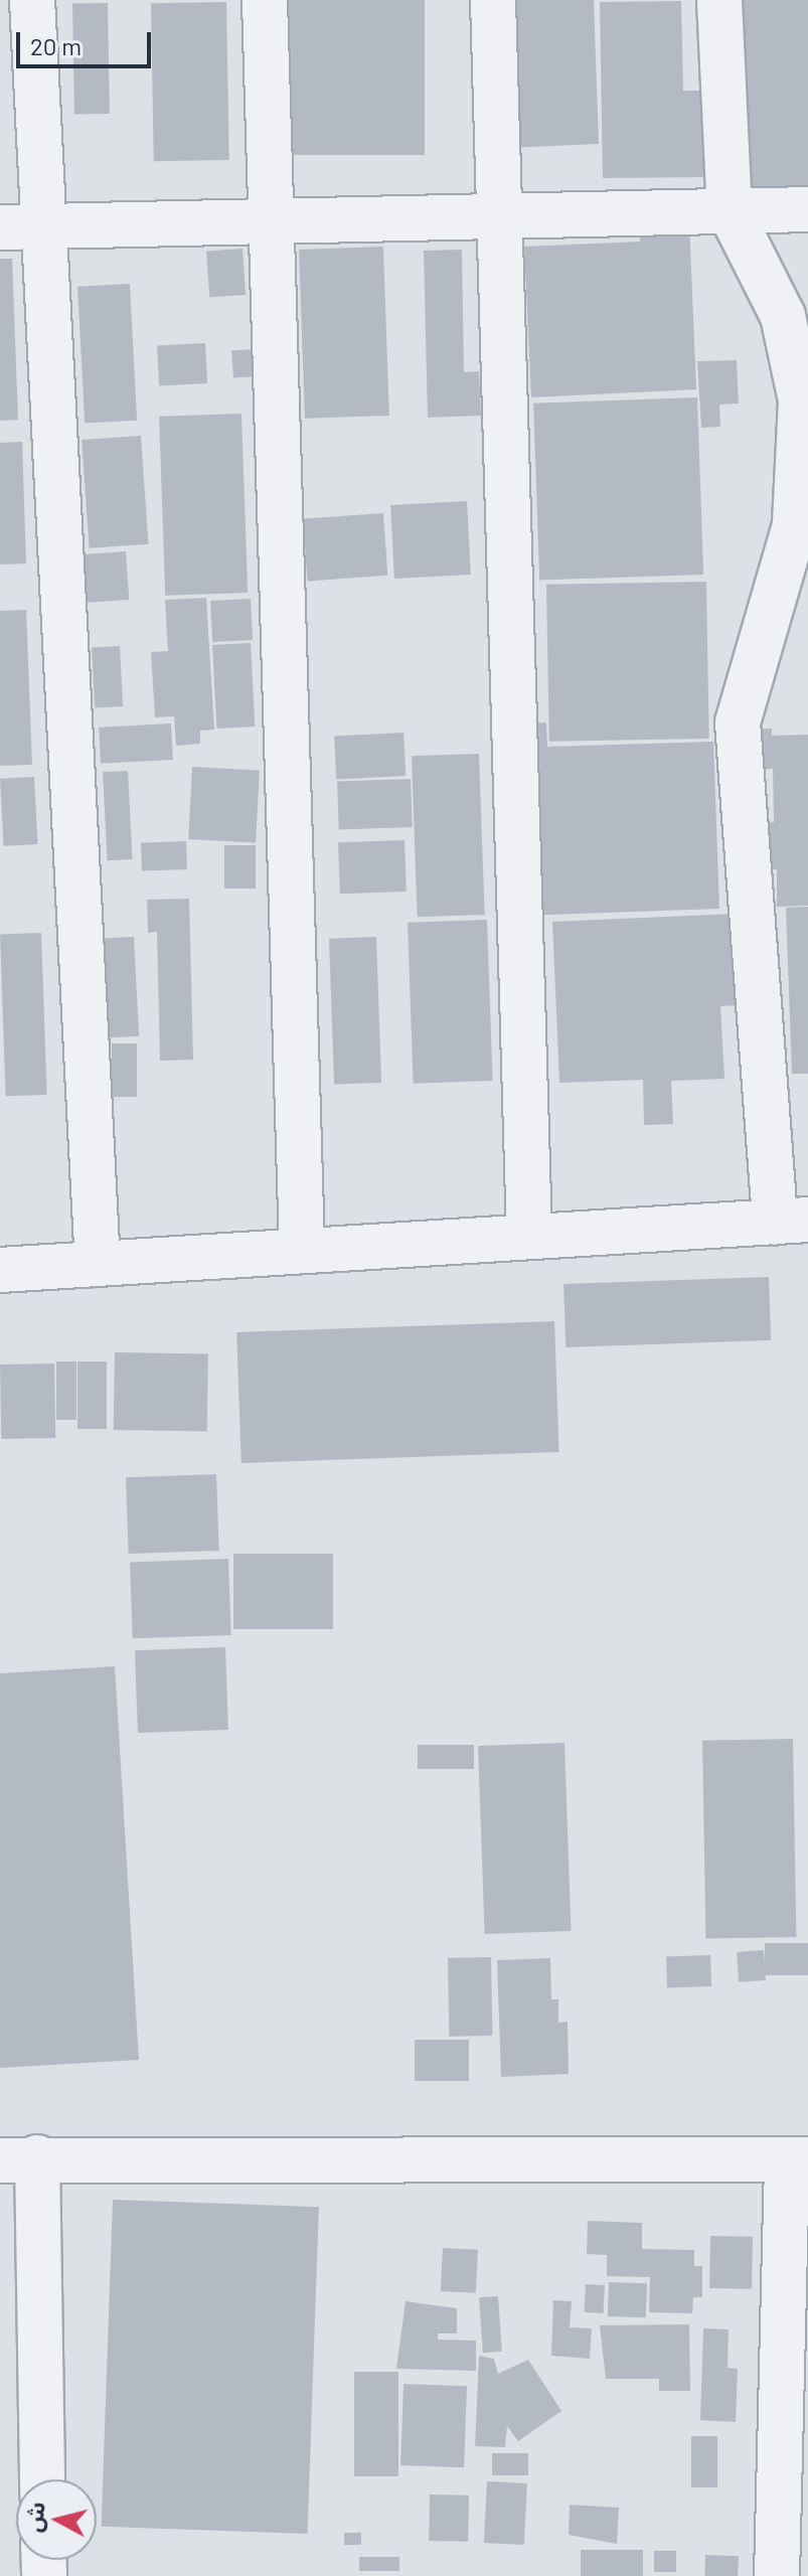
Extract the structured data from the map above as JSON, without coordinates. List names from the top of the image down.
{
  "scale_bar": "20 m",
  "north": "left"
}
